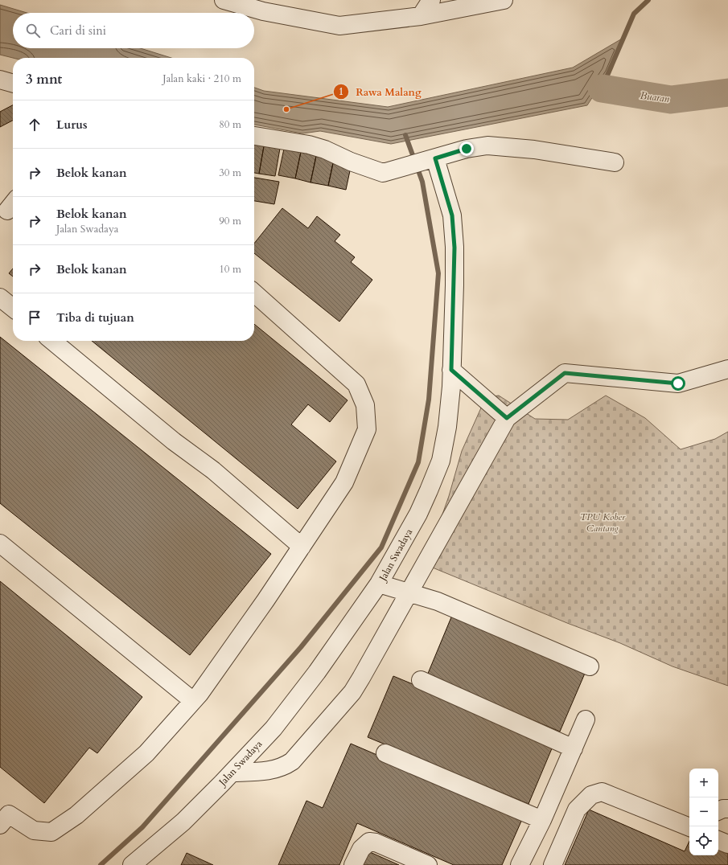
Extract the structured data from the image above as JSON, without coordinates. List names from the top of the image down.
{
  "streets": {
    "street": ["Jalan Swadaya"]
  },
  "water": ["Buaran"],
  "parks": ["TPU Kober Cantang"],
  "places": ["Rawa Malang"],
  "page": {
    "search": "Cari di sini",
    "heading": ["3 mnt", "Jalan kaki · 210 m"],
    "list": [
      ["Lurus", "80 m"],
      ["Belok kanan", "30 m"],
      ["Belok kanan", "Jalan Swadaya", "90 m"],
      ["Belok kanan", "10 m"],
      "Tiba di tujuan"
    ],
    "map_buttons": ["+", "−"]
  }
}
